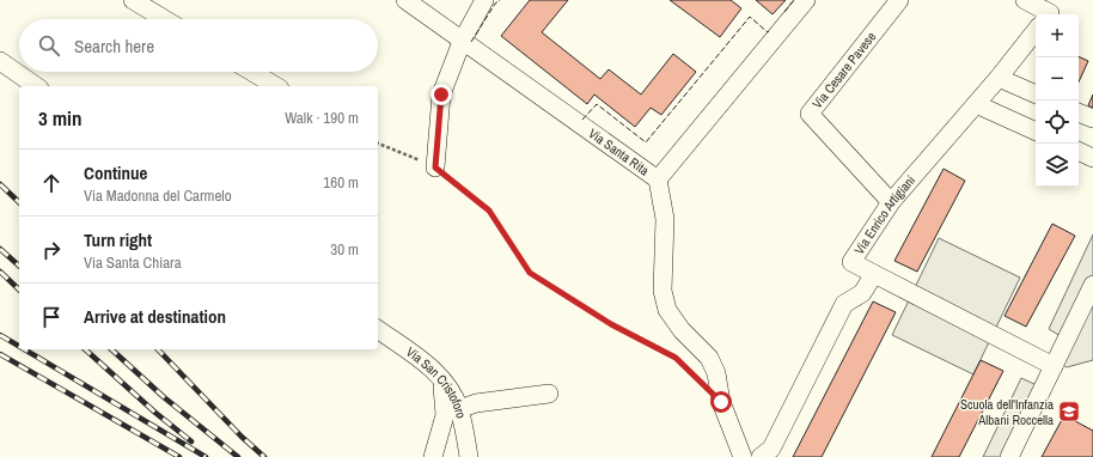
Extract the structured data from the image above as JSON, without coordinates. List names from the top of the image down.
{
  "streets": {
    "street": [
      "Via Cesare Pavese",
      "Via Santa Rita",
      "Via Enrico Artigiani",
      "Via San Cristoforo"
    ]
  },
  "crossings": [
    ["Via Cesare Pavese", "Via Enrico Artigiani"]
  ],
  "places": {
    "school or university": ["Scuola dell'Infanzia Albani Roccella"]
  },
  "page": {
    "map_buttons": ["+", "−"],
    "search": "Search here",
    "heading": ["3 min", "Walk · 190 m"],
    "list": [
      ["Continue", "Via Madonna del Carmelo", "160 m"],
      ["Turn right", "Via Santa Chiara", "30 m"],
      "Arrive at destination"
    ]
  }
}
